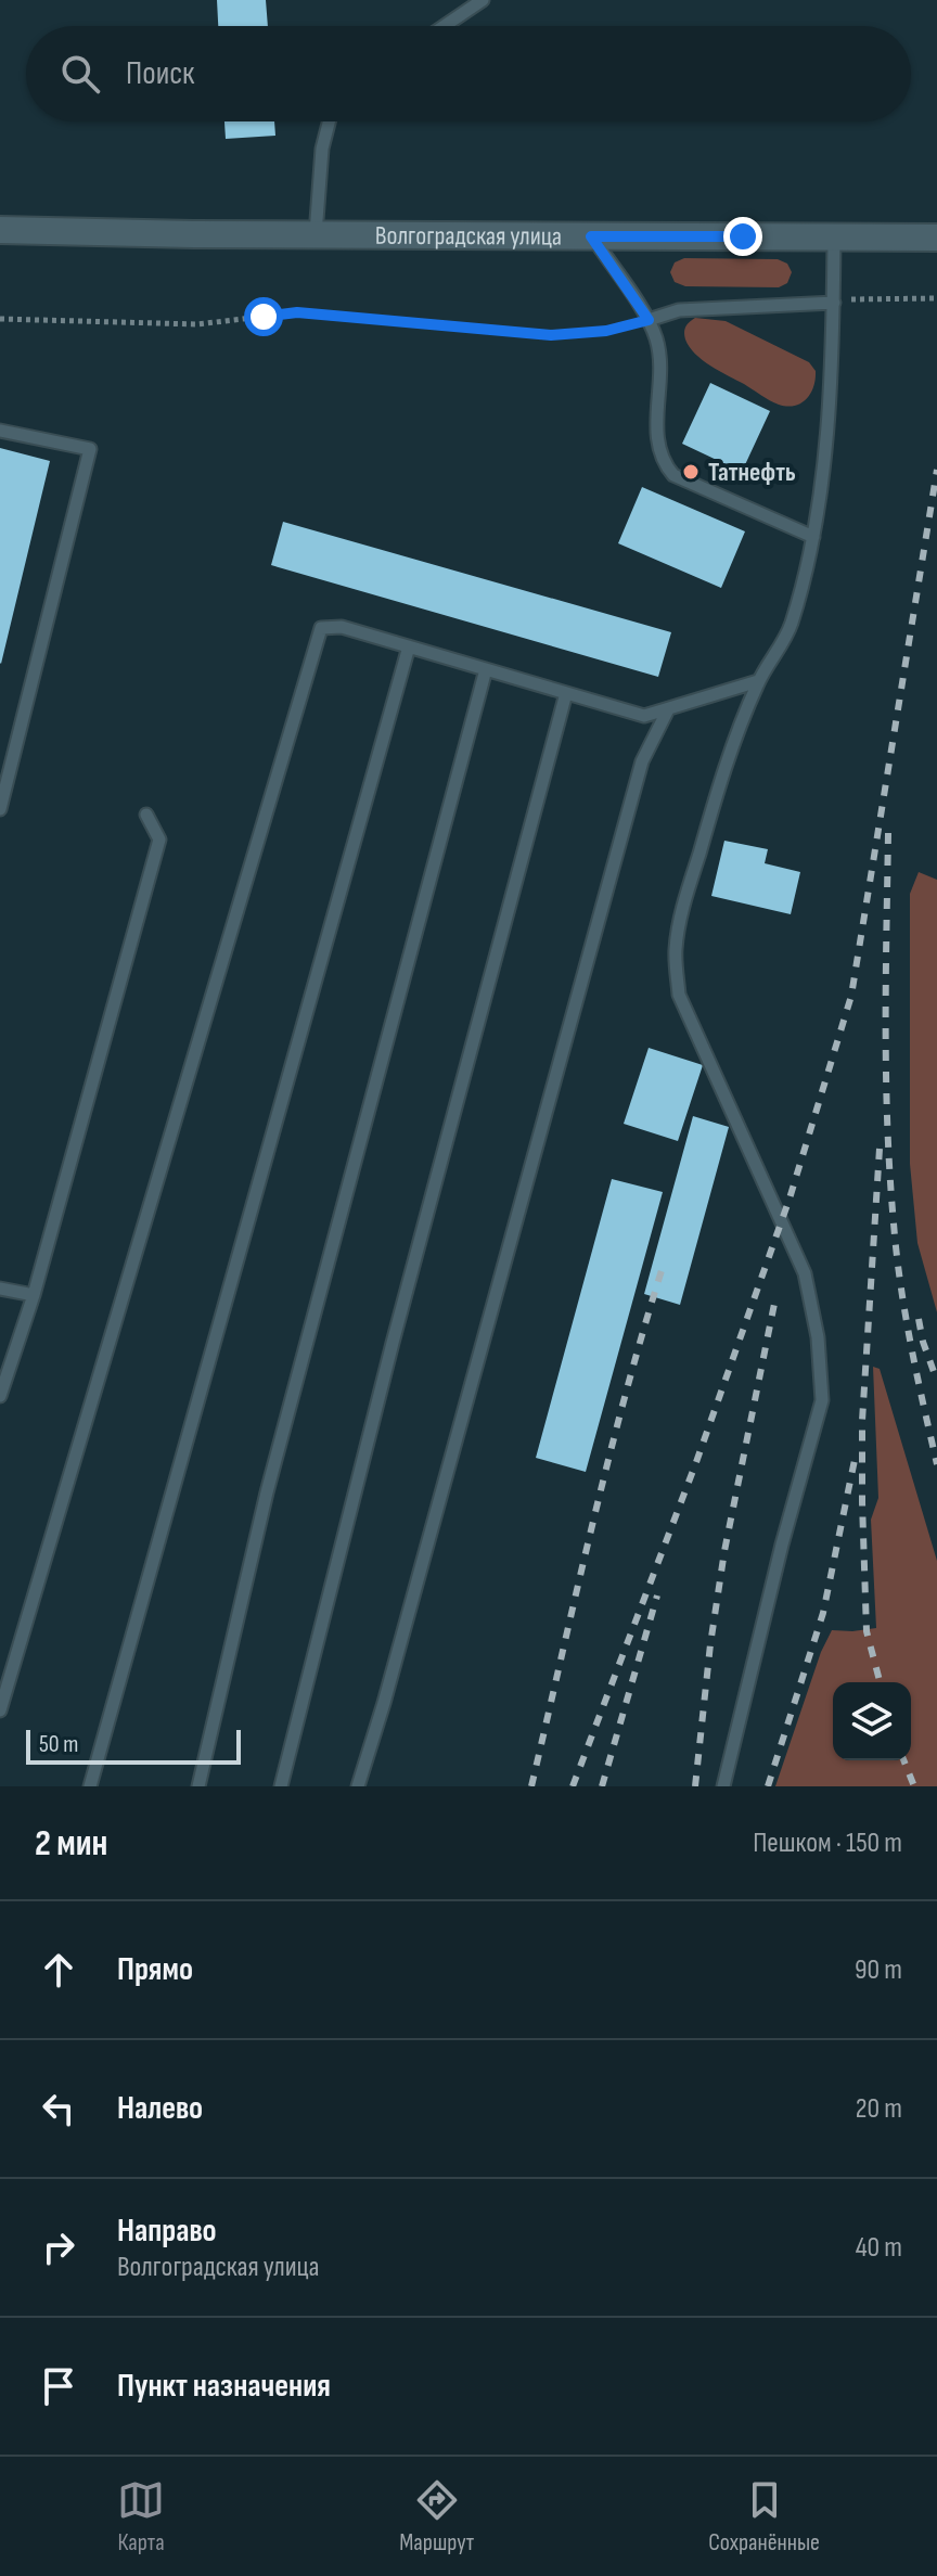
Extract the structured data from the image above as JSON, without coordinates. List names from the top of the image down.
{
  "streets": {
    "main road": ["Волгоградская улица"]
  },
  "places": ["Татнефть"],
  "scale_bar": "50 m",
  "page": {
    "search": "Поиск",
    "scale": "50 m",
    "heading": ["2 мин", "Пешком · 150 m"],
    "list": [
      ["Прямо", "90 m"],
      ["Налево", "20 m"],
      ["Направо", "Волгоградская улица", "40 m"],
      "Пункт назначения"
    ],
    "nav": ["Карта", "Маршрут", "Сохранённые"]
  }
}
